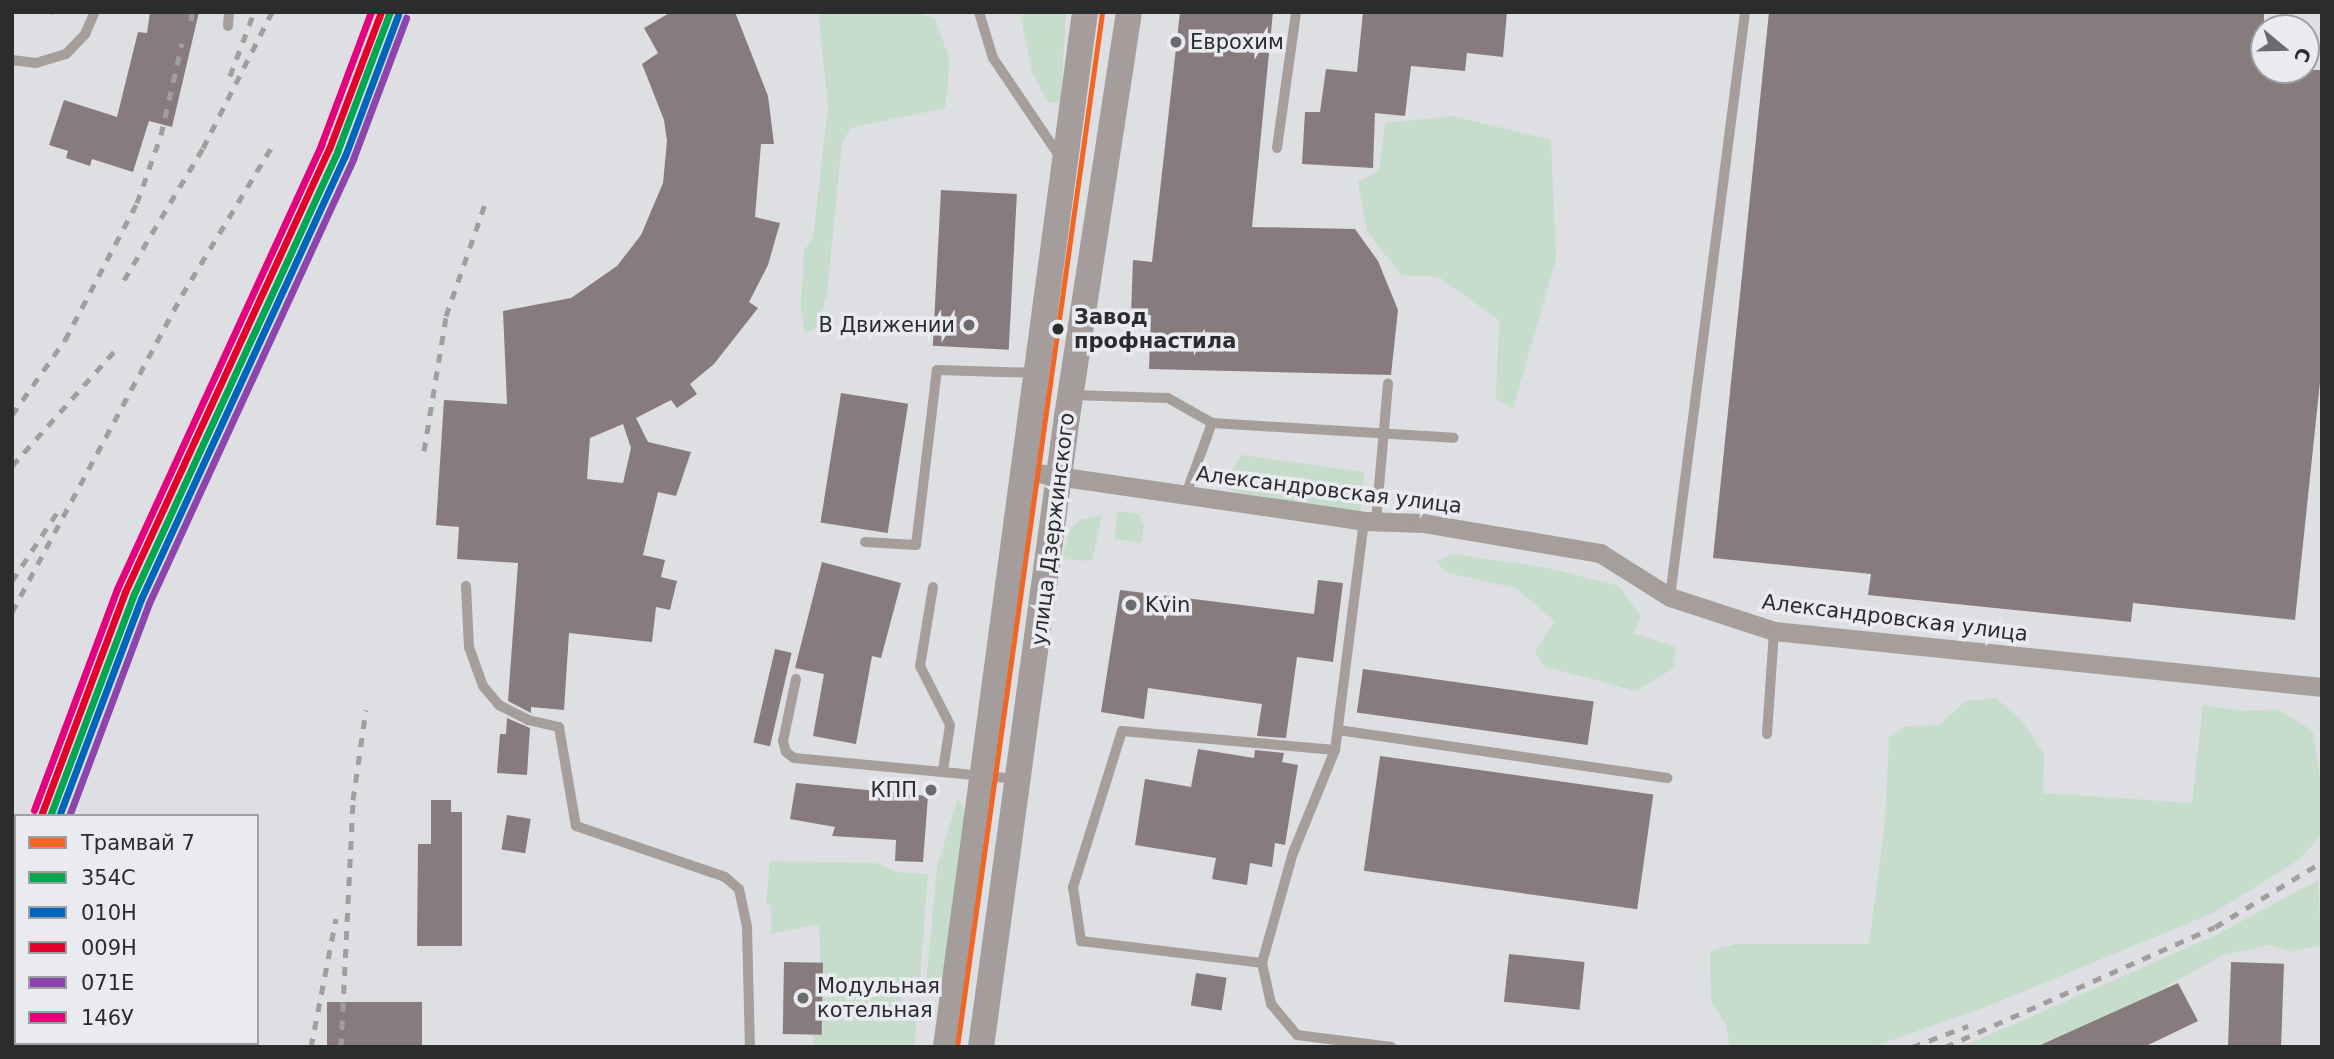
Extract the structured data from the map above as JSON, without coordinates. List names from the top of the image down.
{
  "streets": {
    "main road": ["улица Дзержинского"],
    "street": ["Александровская улица"]
  },
  "crossings": [
    ["Александровская улица", "улица Дзержинского"]
  ],
  "places": [
    "Еврохим",
    "В Движении",
    "Завод профнастила",
    "Kvin",
    "КПП",
    "Модульная котельная"
  ],
  "lines": [
    "tram line 7",
    "transit line 354С",
    "transit line 009Н",
    "transit line 146У",
    "transit line 010Н",
    "transit line 071Е"
  ],
  "legend": [
    "Трамвай 7",
    "354С",
    "010Н",
    "009Н",
    "071Е",
    "146У"
  ],
  "north": "right"
}
